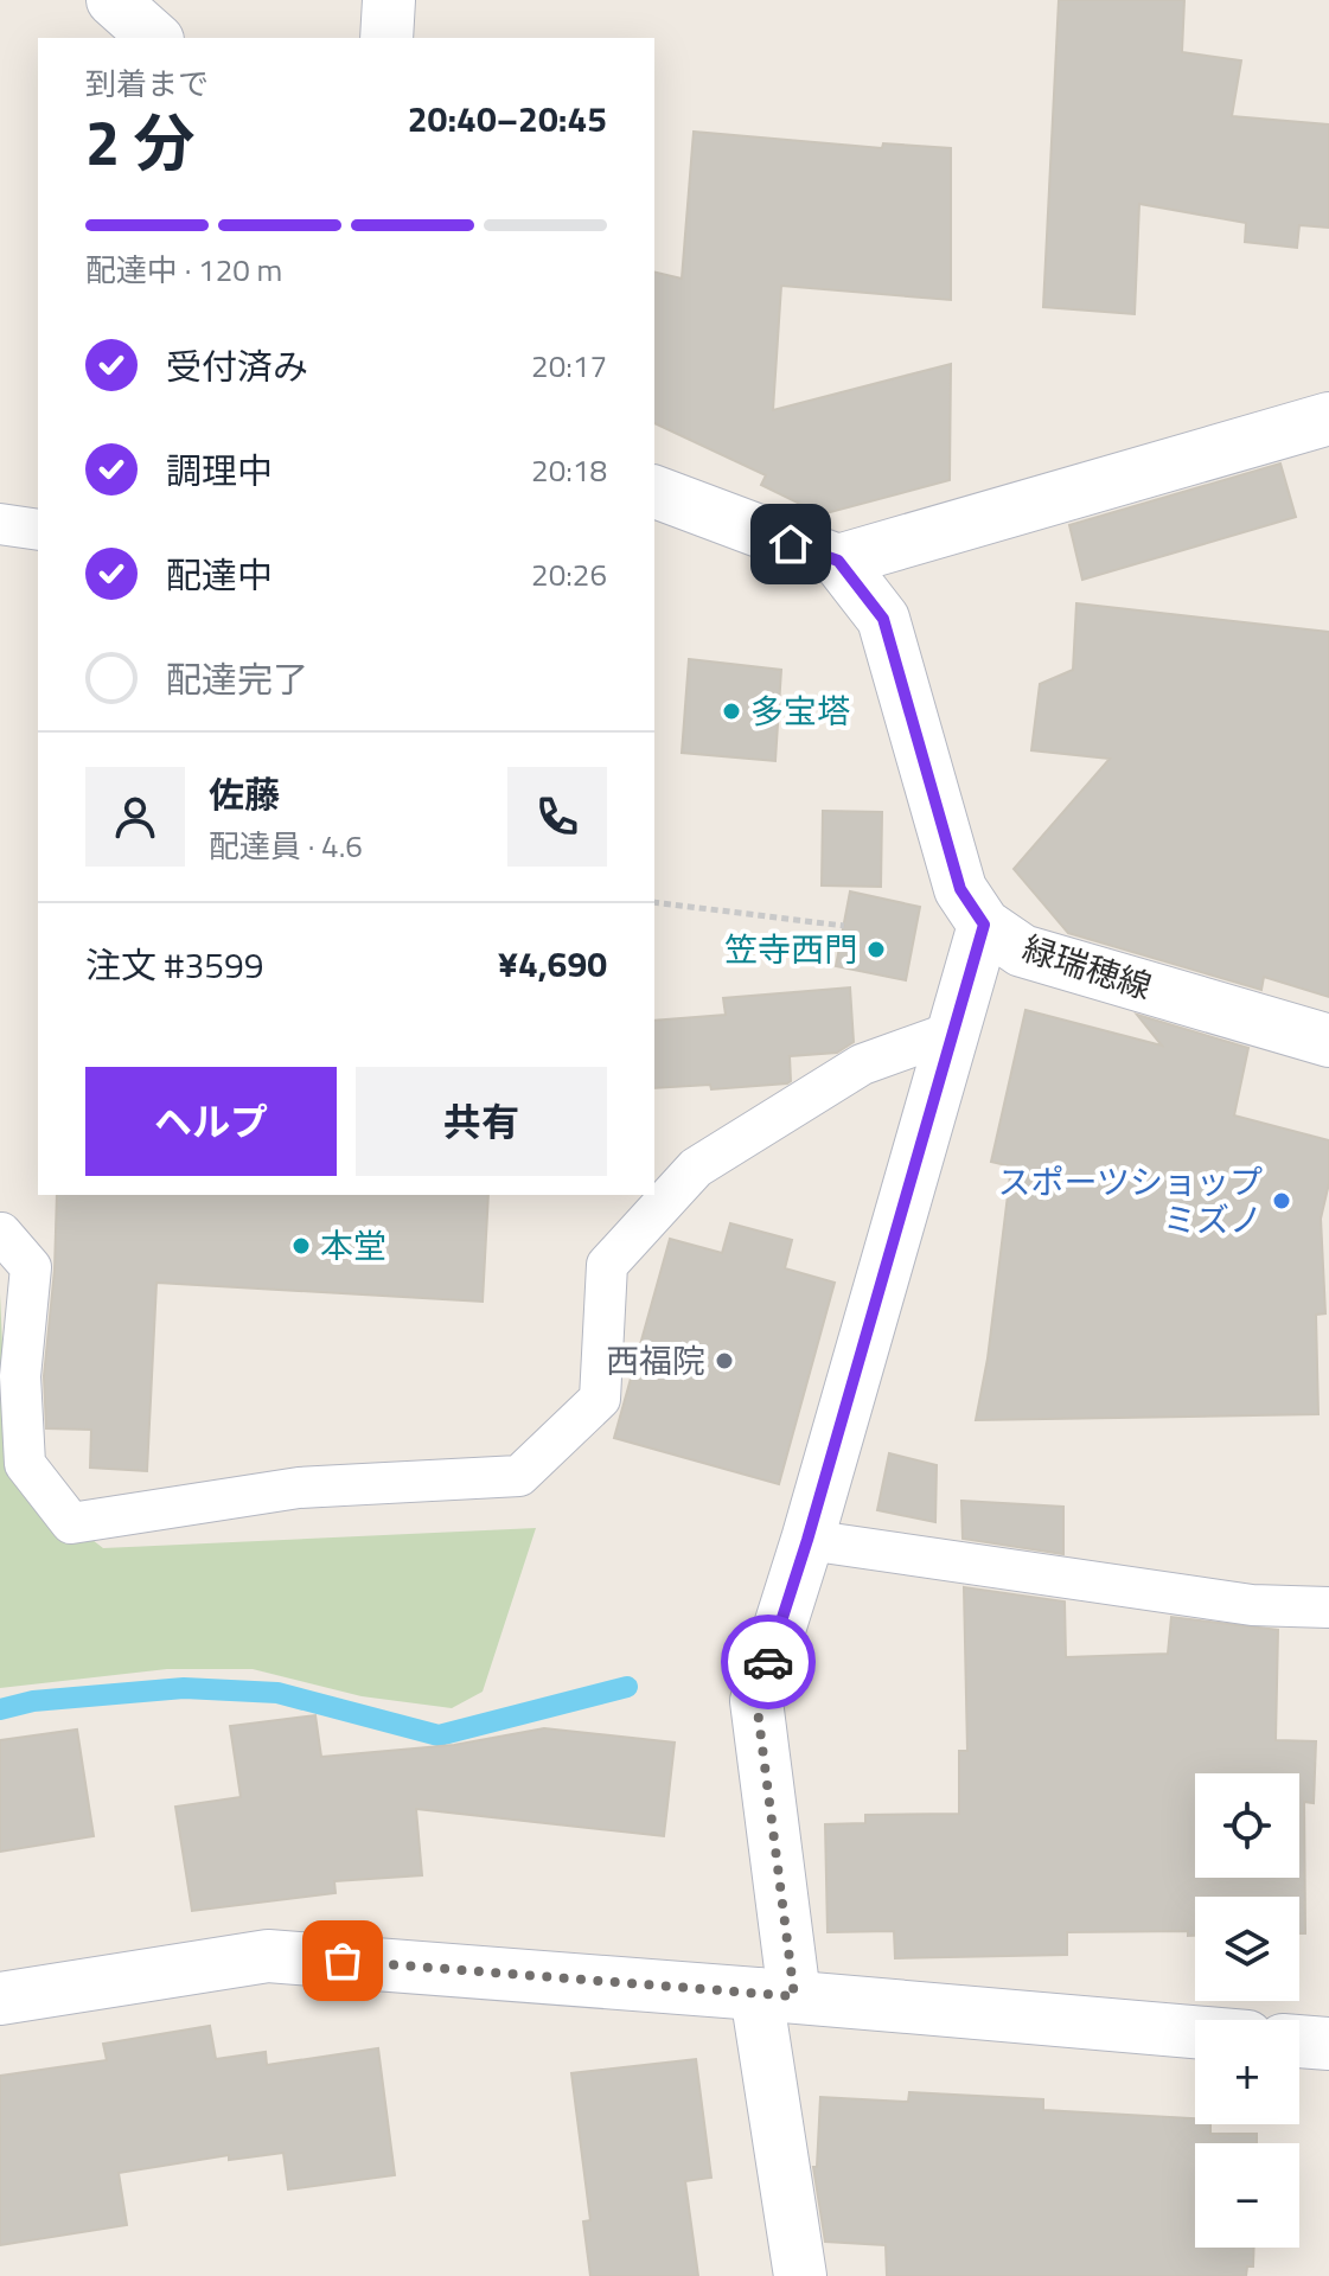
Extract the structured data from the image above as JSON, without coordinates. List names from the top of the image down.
{
  "streets": {
    "street": ["緑瑞穂線"]
  },
  "places": [
    "多宝塔",
    "笠寺西門",
    "スポーツショップ ミズノ",
    "本堂",
    "西福院"
  ],
  "page": {
    "heading": ["2 分", "到着まで", "20:40–20:45"],
    "panel": [
      "佐藤",
      "配達員 · 4.6",
      "注文 #3599",
      "¥4,690"
    ],
    "bar": "配達中 · 120 m",
    "list": [
      ["受付済み", "20:17"],
      ["調理中", "20:18"],
      ["配達中", "20:26"],
      "配達完了"
    ],
    "buttons": ["ヘルプ", "共有"],
    "map_buttons": ["+", "−"]
  }
}
